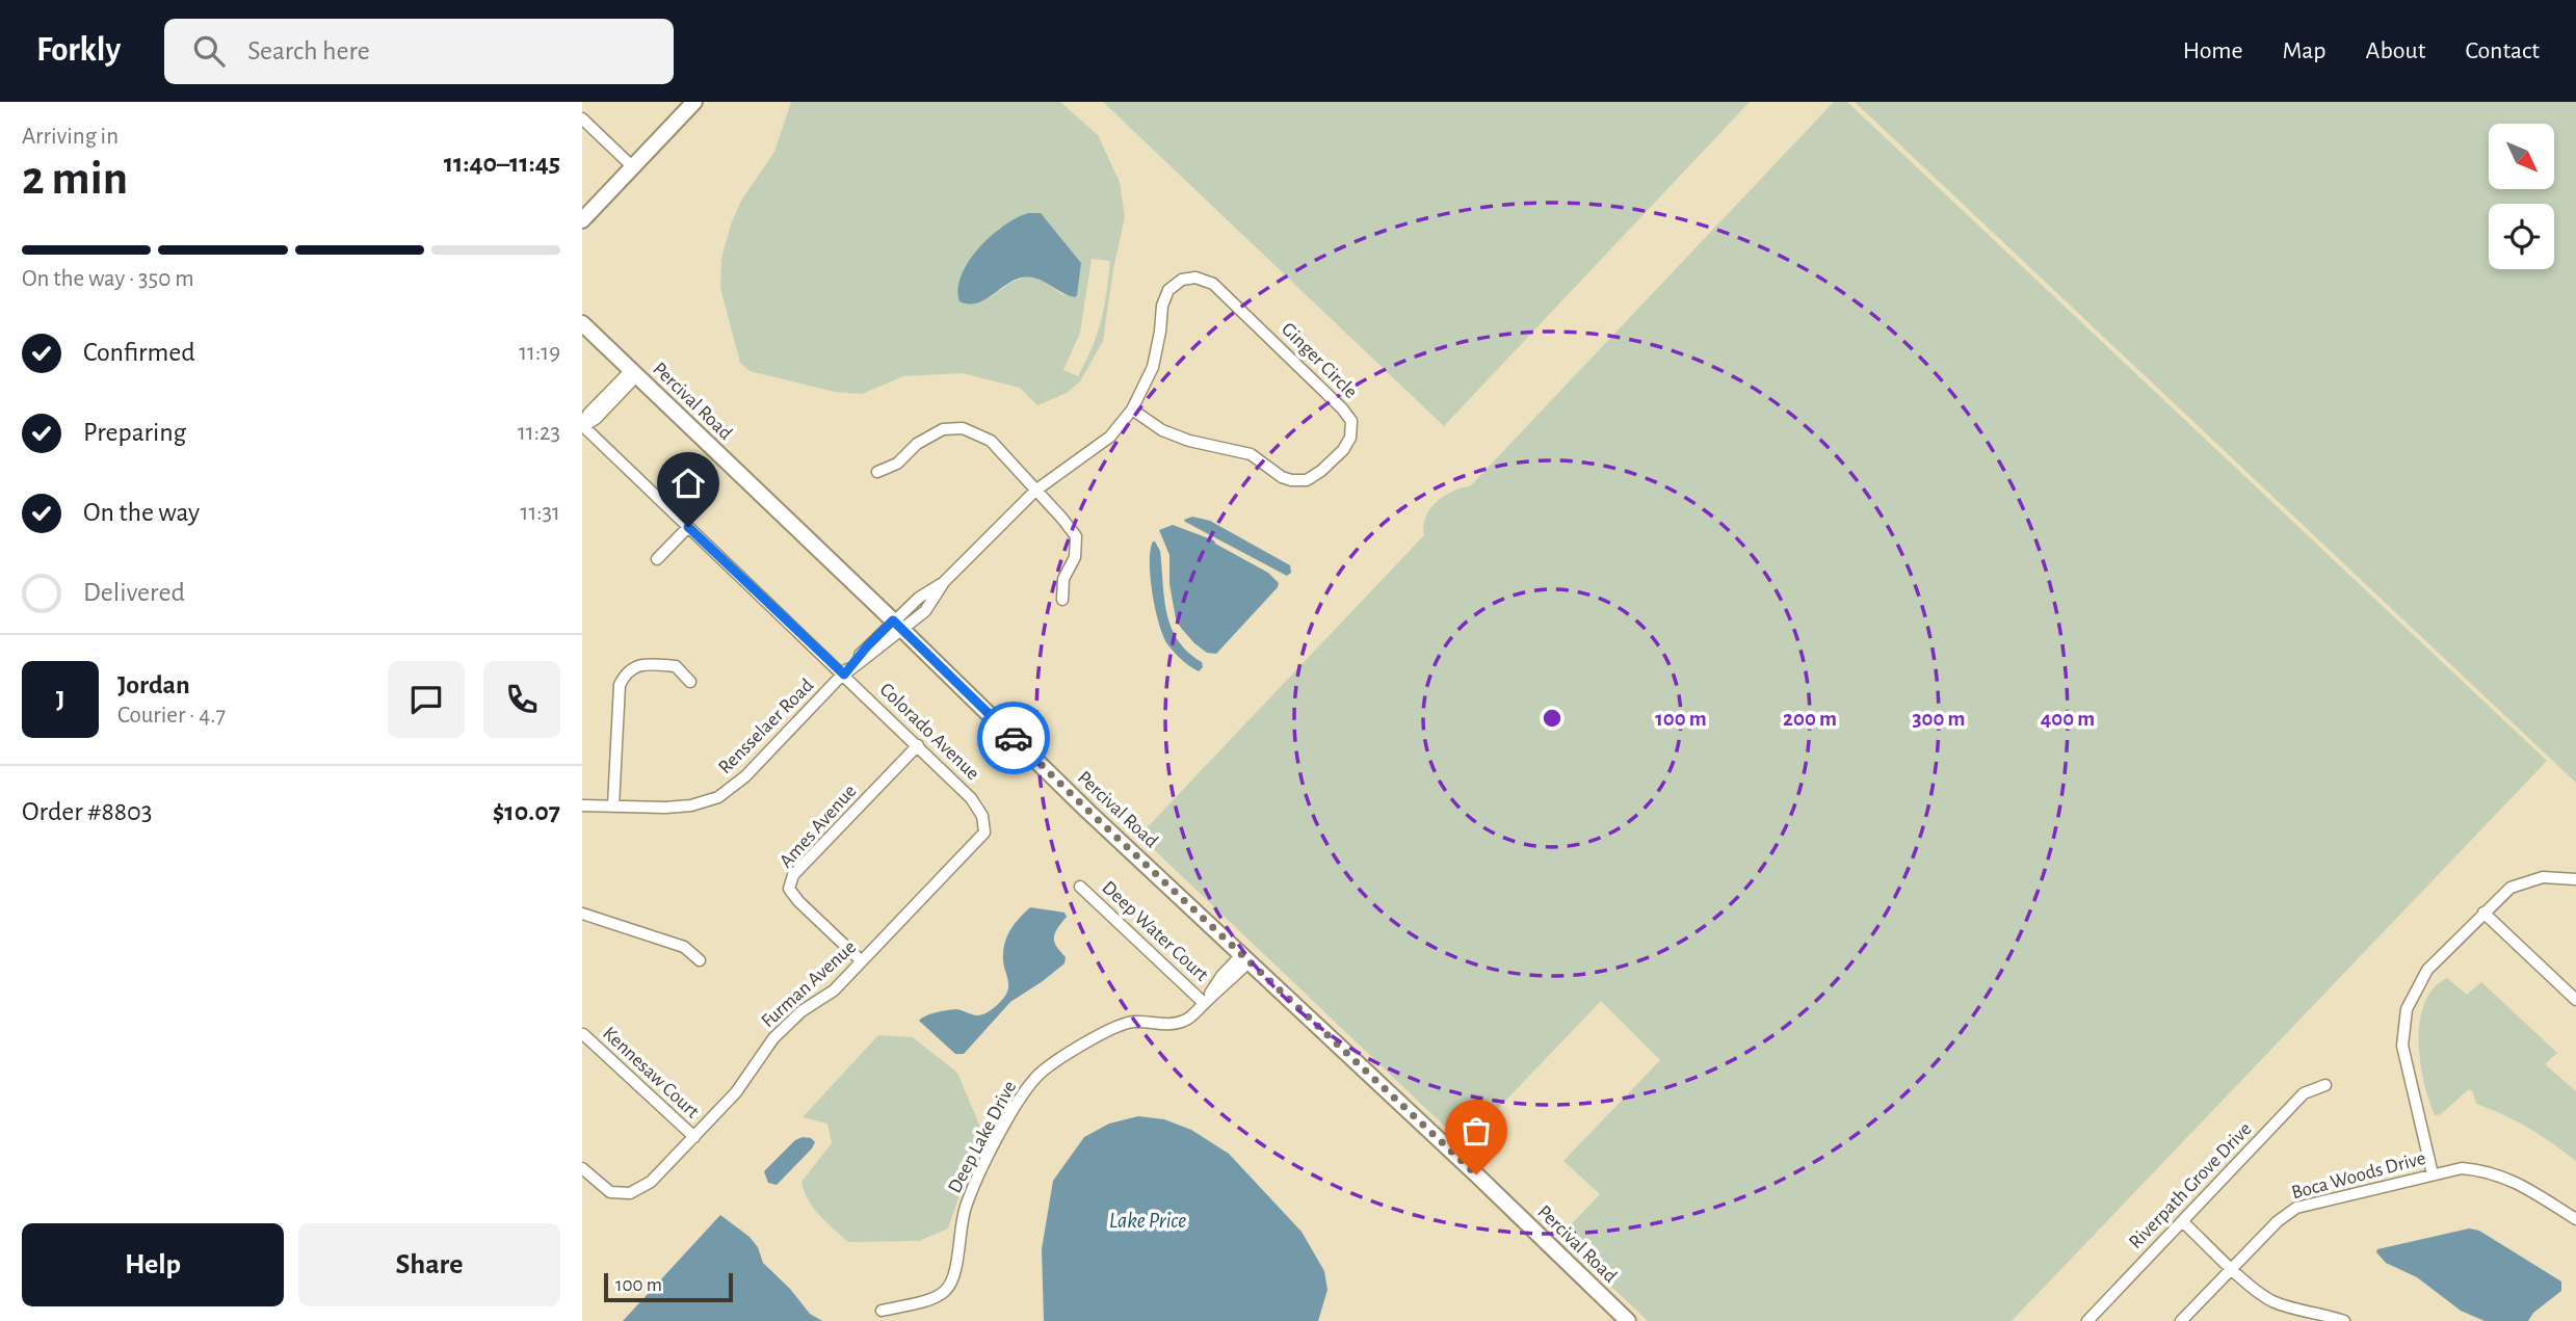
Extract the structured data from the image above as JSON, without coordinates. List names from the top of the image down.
{
  "streets": {
    "street": [
      "Ginger Circle",
      "Percival Road",
      "Rensselaer Road",
      "Colorado Avenue",
      "Ames Avenue",
      "Deep Water Court",
      "Furman Avenue",
      "Kennesaw Court",
      "Deep Lake Drive",
      "Boca Woods Drive",
      "Riverpath Grove Drive"
    ]
  },
  "crossings": [
    ["Ginger Circle", "Rensselaer Road"],
    ["Percival Road", "Rensselaer Road"],
    ["Percival Road", "Deep Lake Drive"],
    ["Rensselaer Road", "Colorado Avenue"],
    ["Colorado Avenue", "Ames Avenue"],
    ["Colorado Avenue", "Furman Avenue"],
    ["Ames Avenue", "Furman Avenue"],
    ["Deep Water Court", "Deep Lake Drive"],
    ["Furman Avenue", "Kennesaw Court"]
  ],
  "water": ["Lake Price"],
  "scale_bar": "100 m",
  "north": "bottom right",
  "page": {
    "header": "Forkly",
    "search": "Search here",
    "nav": [
      "Home",
      "Map",
      "About",
      "Contact"
    ],
    "heading": ["2 min", "Arriving in", "11:40–11:45"],
    "panel": [
      "Jordan",
      "Courier · 4.7",
      "Order #8803",
      "$10.07"
    ],
    "bar": "On the way · 350 m",
    "list": [
      ["Confirmed", "11:19"],
      ["Preparing", "11:23"],
      ["On the way", "11:31"],
      "Delivered"
    ],
    "round": "J",
    "buttons": ["Help", "Share"],
    "scale": "100 m"
  },
  "rings": [
    "100 m",
    "200 m",
    "300 m",
    "400 m"
  ]
}
